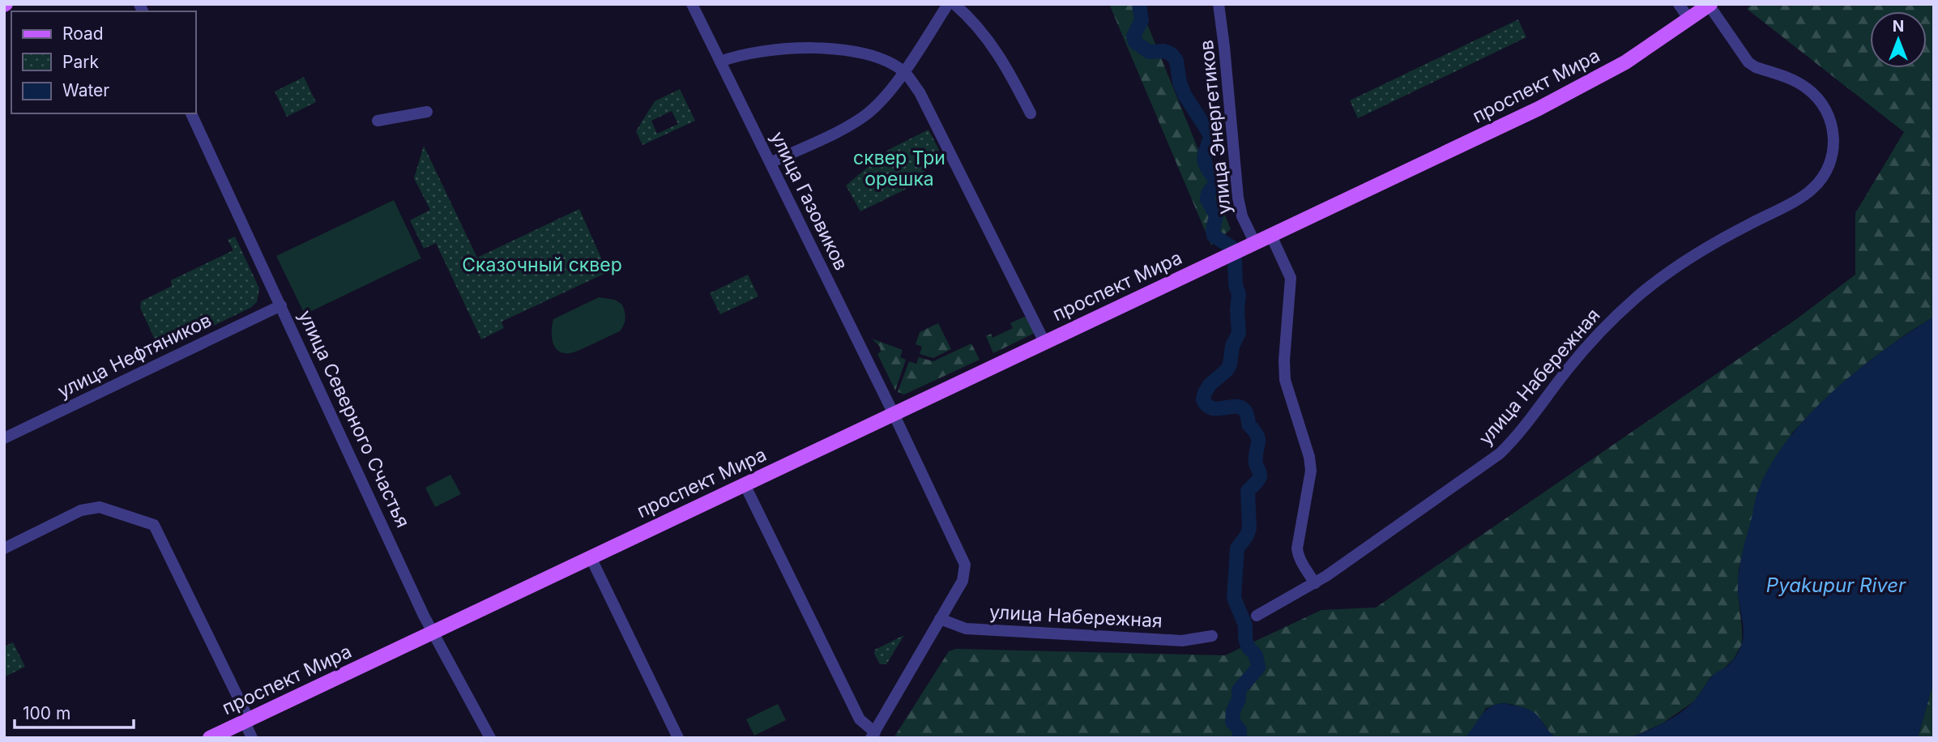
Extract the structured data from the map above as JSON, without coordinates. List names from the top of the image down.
{
  "streets": {
    "main road": ["проспект Мира"],
    "street": [
      "улица Энергетиков",
      "улица Газовиков",
      "улица Нефтяников",
      "улица Набережная",
      "улица Северного Счастья"
    ]
  },
  "crossings": [
    ["проспект Мира", "улица Энергетиков"],
    ["проспект Мира", "улица Газовиков"],
    ["проспект Мира", "улица Набережная"],
    ["проспект Мира", "улица Северного Счастья"],
    ["улица Нефтяников", "улица Северного Счастья"]
  ],
  "water": ["Pyakupur River"],
  "parks": ["сквер Три орешка", "Сказочный сквер"],
  "legend": ["Road", "Park", "Water"],
  "scale_bar": "100 m",
  "north": "top"
}
